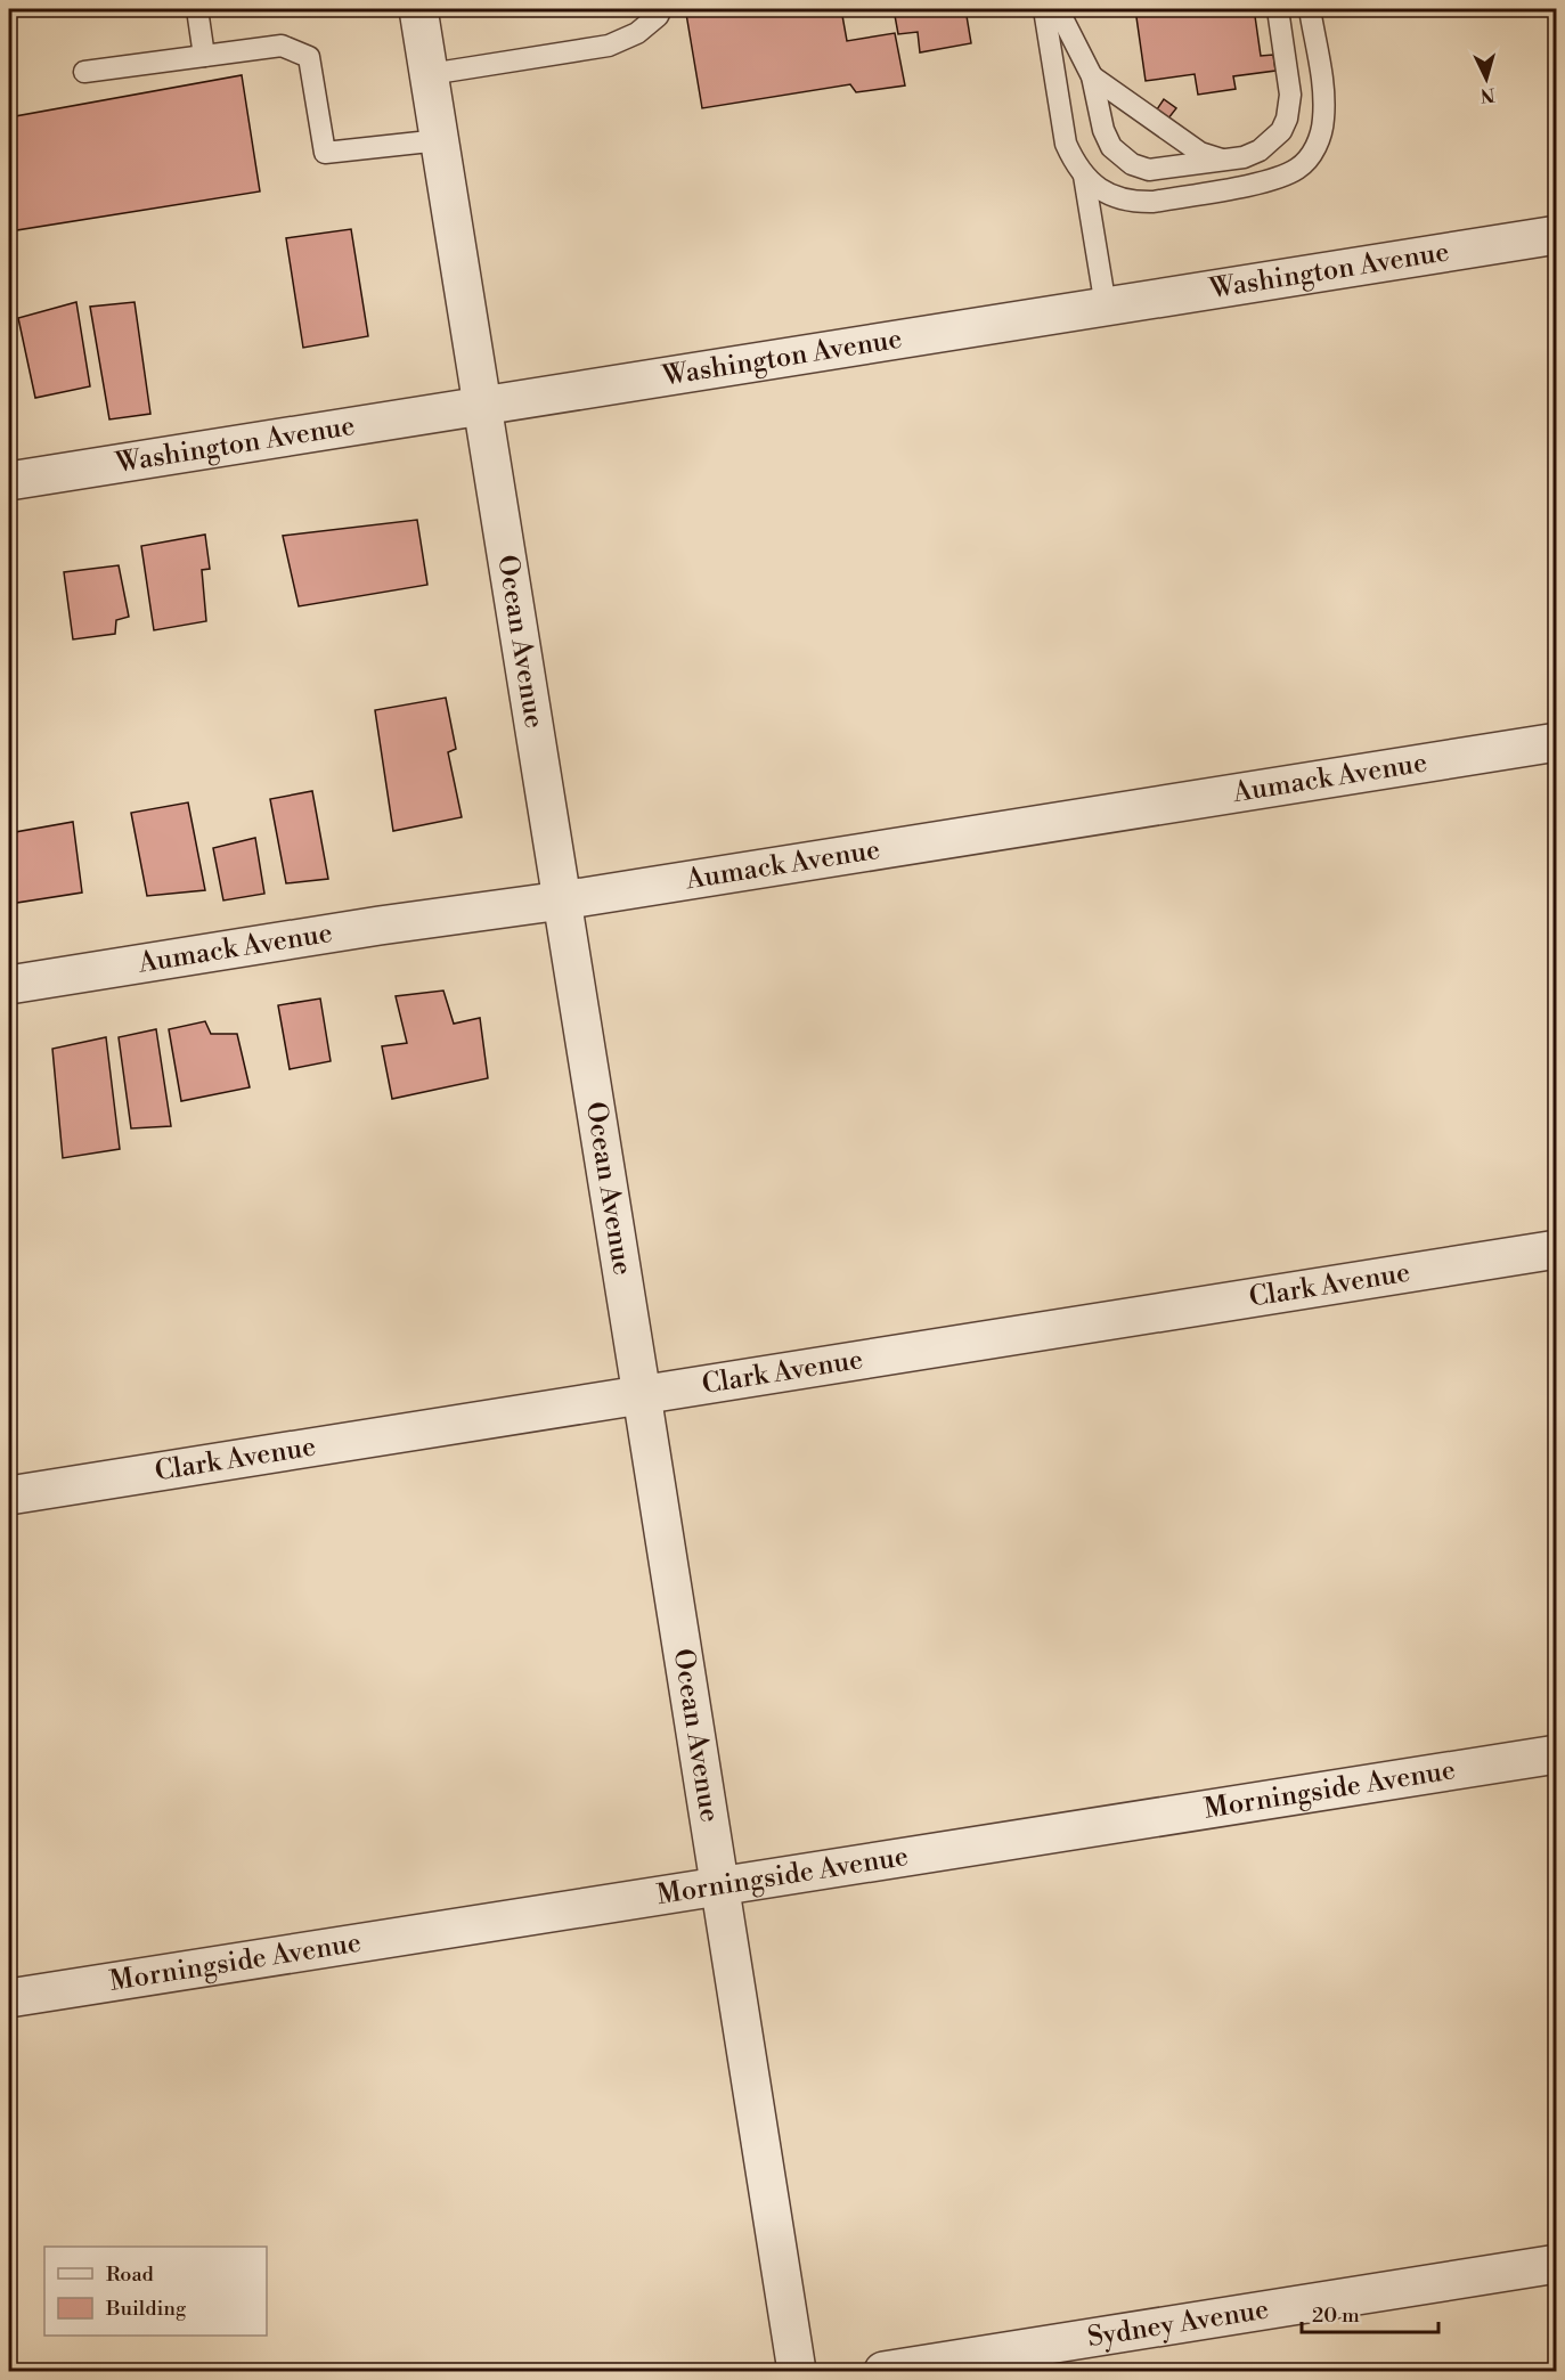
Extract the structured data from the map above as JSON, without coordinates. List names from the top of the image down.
{
  "streets": {
    "street": [
      "Washington Avenue",
      "Ocean Avenue",
      "Aumack Avenue",
      "Clark Avenue",
      "Morningside Avenue",
      "Sydney Avenue"
    ]
  },
  "crossings": [
    ["Washington Avenue", "Ocean Avenue"],
    ["Ocean Avenue", "Aumack Avenue"],
    ["Ocean Avenue", "Clark Avenue"],
    ["Ocean Avenue", "Morningside Avenue"]
  ],
  "legend": ["Road", "Building"],
  "scale_bar": "20 m",
  "north": "bottom"
}
